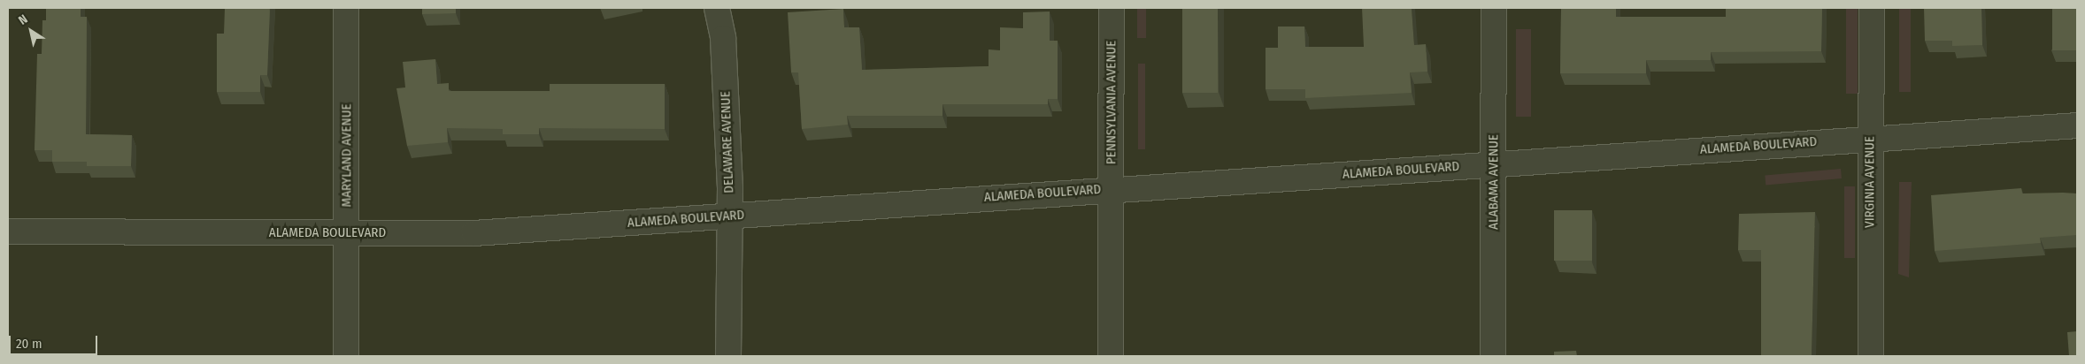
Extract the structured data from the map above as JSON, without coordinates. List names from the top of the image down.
{
  "streets": {
    "street": [
      "PENNSYLVANIA AVENUE",
      "DELAWARE AVENUE",
      "ALAMEDA BOULEVARD",
      "MARYLAND AVENUE",
      "ALABAMA AVENUE",
      "VIRGINIA AVENUE"
    ]
  },
  "crossings": [
    ["PENNSYLVANIA AVENUE", "ALAMEDA BOULEVARD"],
    ["DELAWARE AVENUE", "ALAMEDA BOULEVARD"],
    ["ALAMEDA BOULEVARD", "MARYLAND AVENUE"],
    ["ALAMEDA BOULEVARD", "ALABAMA AVENUE"],
    ["ALAMEDA BOULEVARD", "VIRGINIA AVENUE"]
  ],
  "scale_bar": "20 m",
  "north": "top left"
}
